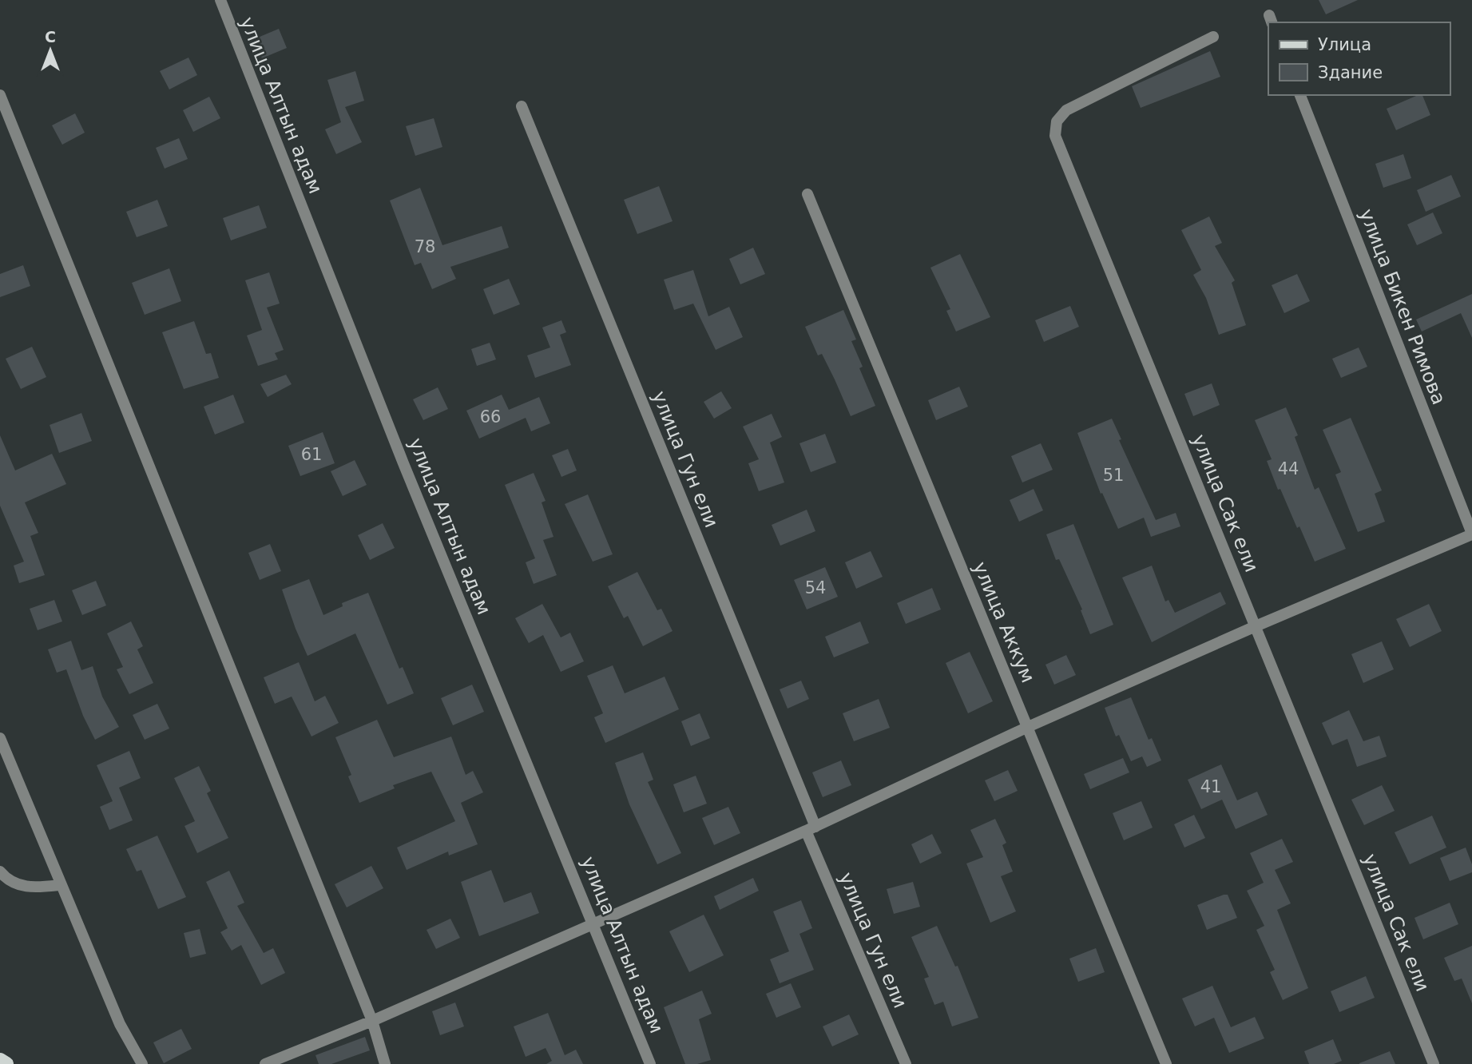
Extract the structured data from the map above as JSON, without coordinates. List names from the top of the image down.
{
  "streets": {
    "street": [
      "улица Алтын адам",
      "улица Бикен Римова",
      "улица Гун ели",
      "улица Сак ели",
      "улица Аккум"
    ]
  },
  "house_numbers": [
    "78",
    "66",
    "61",
    "44",
    "51",
    "54",
    "41"
  ],
  "legend": ["Улица", "Здание"],
  "north": "top"
}
